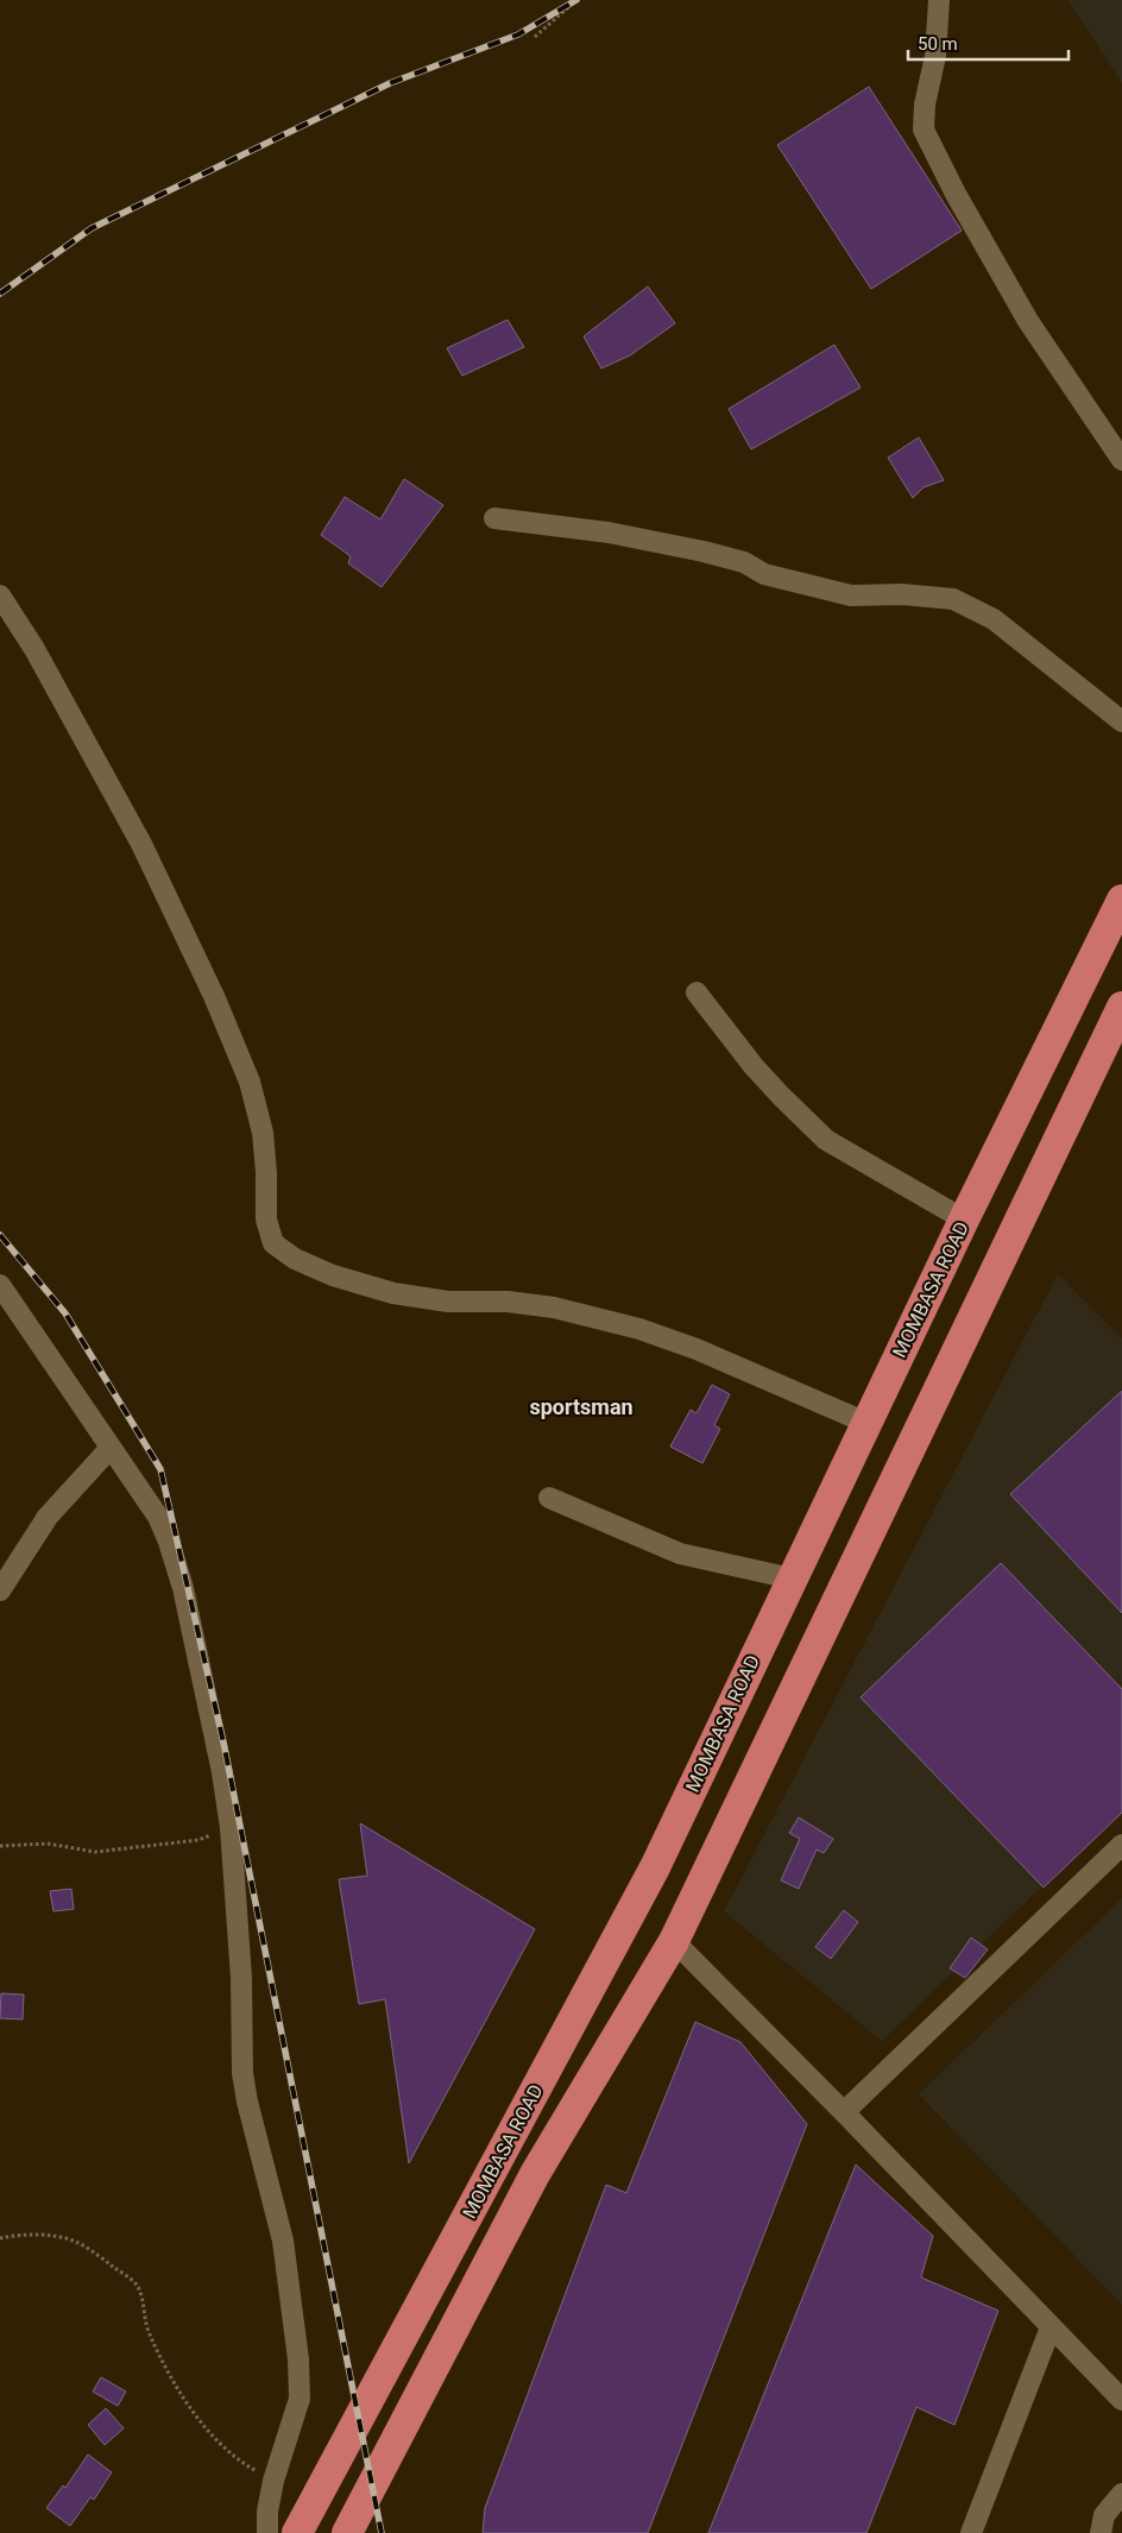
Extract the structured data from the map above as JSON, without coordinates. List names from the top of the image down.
{
  "streets": {
    "highway": ["MOMBASA ROAD"]
  },
  "districts": ["sportsman"],
  "scale_bar": "50 m"
}
